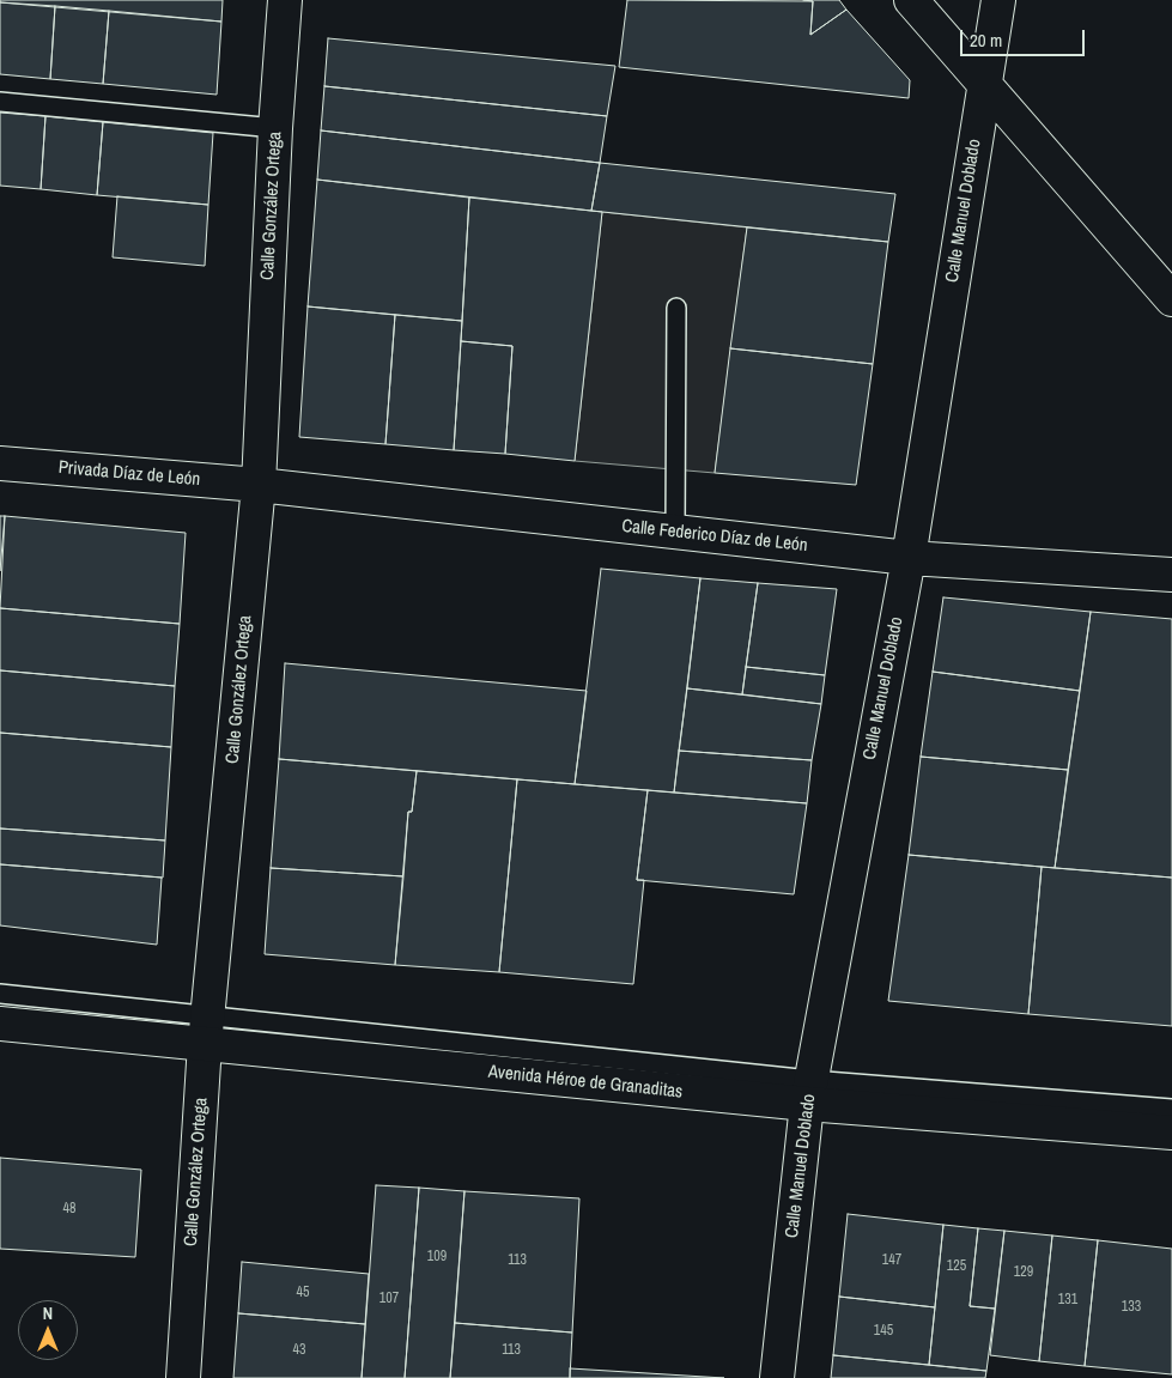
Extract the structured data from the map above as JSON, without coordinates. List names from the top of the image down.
{
  "streets": {
    "street": [
      "Calle González Ortega",
      "Calle Manuel Doblado",
      "Privada Díaz de León",
      "Calle Federico Díaz de León",
      "Avenida Héroe de Granaditas"
    ]
  },
  "crossings": [
    ["Calle González Ortega", "Privada Díaz de León"],
    ["Calle González Ortega", "Calle Federico Díaz de León"],
    ["Calle González Ortega", "Avenida Héroe de Granaditas"],
    ["Calle Manuel Doblado", "Calle Federico Díaz de León"],
    ["Calle Manuel Doblado", "Avenida Héroe de Granaditas"],
    ["Privada Díaz de León", "Calle Federico Díaz de León"]
  ],
  "house_numbers": [
    "48",
    "109",
    "113",
    "147",
    "125",
    "129",
    "45",
    "107",
    "131",
    "133",
    "145",
    "43",
    "113"
  ],
  "scale_bar": "20 m",
  "north": "top"
}
